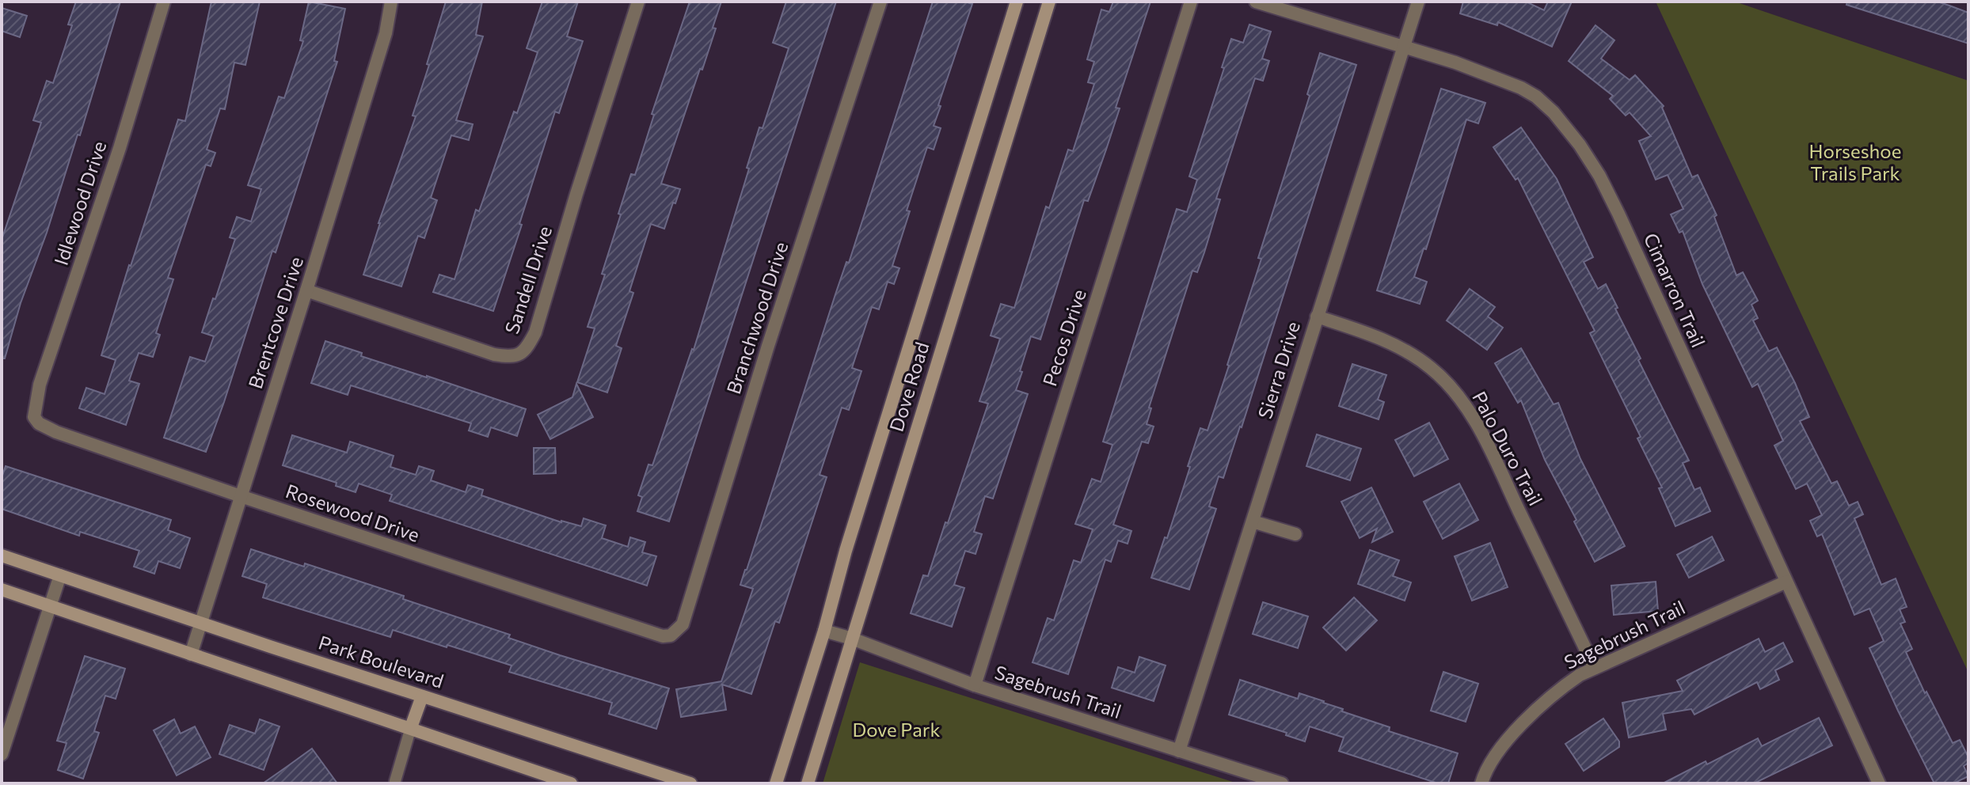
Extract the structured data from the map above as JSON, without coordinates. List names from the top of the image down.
{
  "streets": {
    "main road": ["Dove Road", "Park Boulevard"],
    "street": [
      "Idlewood Drive",
      "Sandell Drive",
      "Cimarron Trail",
      "Branchwood Drive",
      "Brentcove Drive",
      "Pecos Drive",
      "Sierra Drive",
      "Palo Duro Trail",
      "Rosewood Drive",
      "Sagebrush Trail"
    ]
  },
  "crossings": [
    ["Idlewood Drive", "Rosewood Drive"],
    ["Sandell Drive", "Brentcove Drive"],
    ["Cimarron Trail", "Sierra Drive"],
    ["Cimarron Trail", "Sagebrush Trail"],
    ["Branchwood Drive", "Rosewood Drive"],
    ["Brentcove Drive", "Rosewood Drive"],
    ["Brentcove Drive", "Park Boulevard"],
    ["Pecos Drive", "Sagebrush Trail"],
    ["Sierra Drive", "Palo Duro Trail"],
    ["Sierra Drive", "Sagebrush Trail"],
    ["Dove Road", "Sagebrush Trail"],
    ["Palo Duro Trail", "Sagebrush Trail"]
  ],
  "parks": ["Horseshoe Trails Park", "Dove Park"]
}
